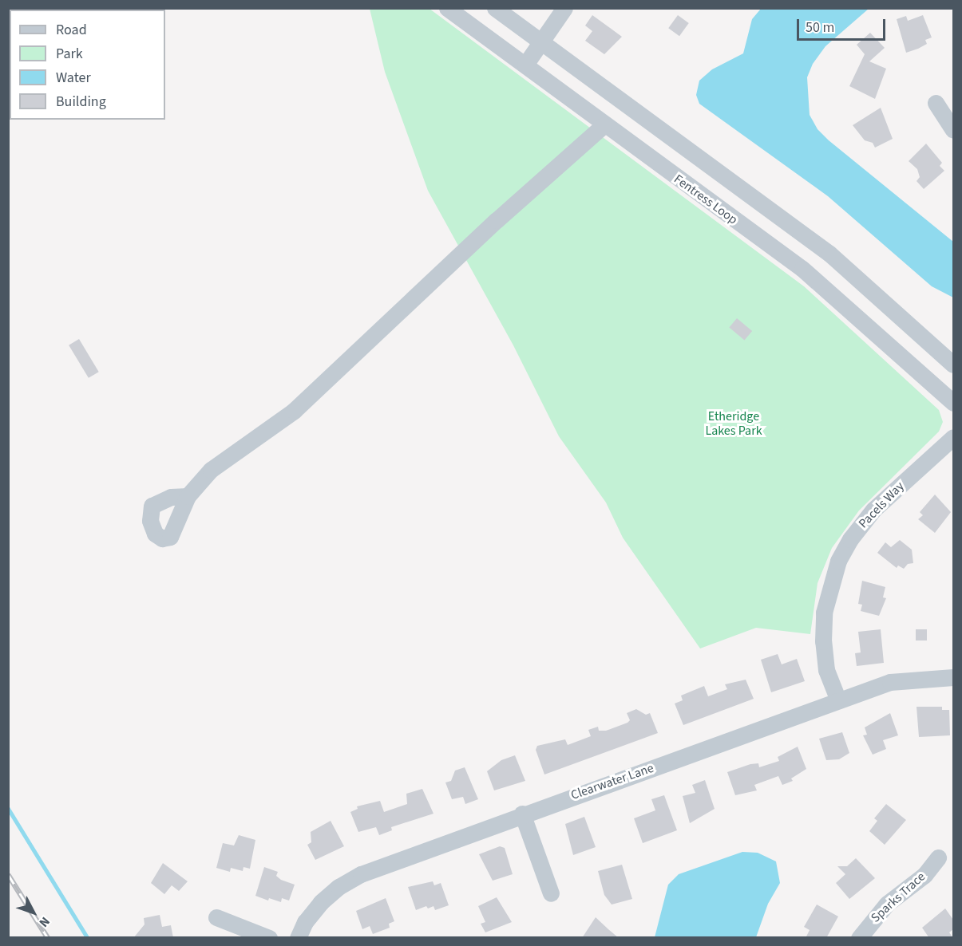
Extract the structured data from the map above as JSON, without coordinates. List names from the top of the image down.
{
  "streets": {
    "street": [
      "Fentress Loop",
      "Pacels Way",
      "Clearwater Lane",
      "Sparks Trace"
    ]
  },
  "crossings": [
    ["Pacels Way", "Clearwater Lane"]
  ],
  "parks": ["Etheridge Lakes Park"],
  "legend": [
    "Road",
    "Park",
    "Water",
    "Building"
  ],
  "scale_bar": "50 m",
  "north": "bottom right"
}
